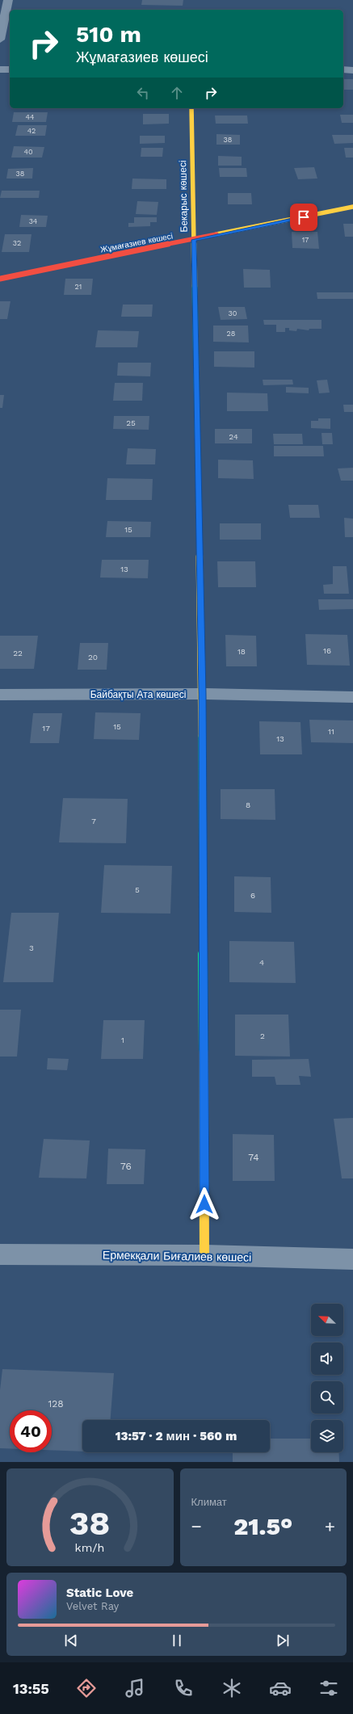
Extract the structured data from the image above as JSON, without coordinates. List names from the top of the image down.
{
  "streets": {
    "street": [
      "Бекарыс көшесі",
      "Жұмағазиев көшесі",
      "Байбақты Ата көшесі",
      "Ермекқали Биғалиев көшесі"
    ]
  },
  "crossings": [
    ["Бекарыс көшесі", "Жұмағазиев көшесі"],
    ["Бекарыс көшесі", "Байбақты Ата көшесі"],
    ["Бекарыс көшесі", "Ермекқали Биғалиев көшесі"]
  ],
  "house_numbers": [
    "44",
    "42",
    "38",
    "40",
    "38",
    "34",
    "17",
    "32",
    "21",
    "30",
    "28",
    "25",
    "24",
    "15",
    "13",
    "16",
    "18",
    "22",
    "20",
    "15",
    "17",
    "11",
    "13",
    "8",
    "7",
    "5",
    "6",
    "3",
    "4",
    "2",
    "1",
    "74",
    "76",
    "128"
  ],
  "north": "top left",
  "page": {
    "turn": ["510 m", "Жұмағазиев көшесі"],
    "limit": "40",
    "trip": "13:57 · 2 мин · 560 m",
    "tile": "Климат",
    "heat": ["−", "21.5°", "+"],
    "song": ["Static Love", "Velvet Ray"],
    "tabs": "13:55",
    "gauge": ["38", "km/h"]
  }
}
